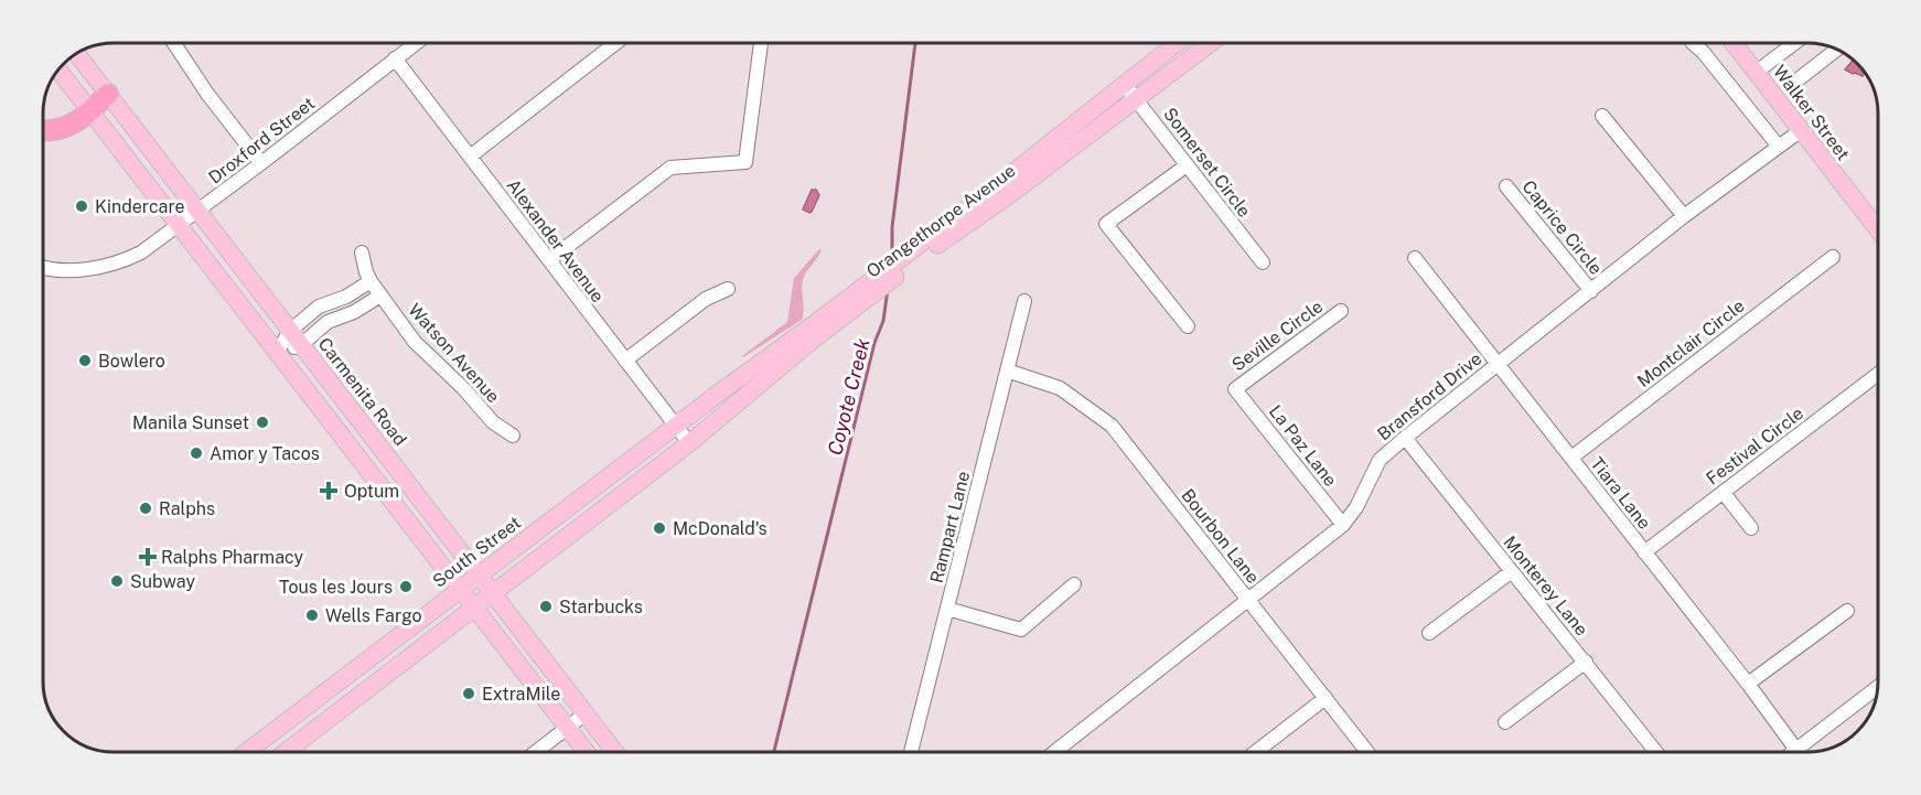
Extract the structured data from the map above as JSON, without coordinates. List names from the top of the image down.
{
  "streets": {
    "main road": [
      "Walker Street",
      "Orangethorpe Avenue",
      "Carmenita Road",
      "South Street"
    ],
    "street": [
      "Droxford Street",
      "Somerset Circle",
      "Caprice Circle",
      "Alexander Avenue",
      "Seville Circle",
      "Montclair Circle",
      "Watson Avenue",
      "Bransford Drive",
      "La Paz Lane",
      "Festival Circle",
      "Tiara Lane",
      "Rampart Lane",
      "Bourbon Lane",
      "Monterey Lane"
    ]
  },
  "crossings": [
    ["Walker Street", "Bransford Drive"],
    ["Droxford Street", "Alexander Avenue"],
    ["Droxford Street", "Carmenita Road"],
    ["Somerset Circle", "Orangethorpe Avenue"],
    ["Orangethorpe Avenue", "Alexander Avenue"],
    ["Orangethorpe Avenue", "South Street"],
    ["Caprice Circle", "Bransford Drive"],
    ["Alexander Avenue", "South Street"],
    ["Seville Circle", "La Paz Lane"],
    ["Montclair Circle", "Tiara Lane"],
    ["Carmenita Road", "South Street"],
    ["Bransford Drive", "La Paz Lane"],
    ["Bransford Drive", "Tiara Lane"],
    ["Bransford Drive", "Bourbon Lane"],
    ["Bransford Drive", "Monterey Lane"],
    ["Festival Circle", "Tiara Lane"],
    ["Rampart Lane", "Bourbon Lane"]
  ],
  "water": ["Coyote Creek"],
  "places": {
    "other": [
      "Kindercare",
      "Bowlero",
      "Manila Sunset",
      "Amor y Tacos",
      "Ralphs",
      "McDonald's",
      "Subway",
      "Tous les Jours",
      "Starbucks",
      "Wells Fargo",
      "ExtraMile"
    ],
    "health": ["Optum", "Ralphs Pharmacy"]
  }
}
